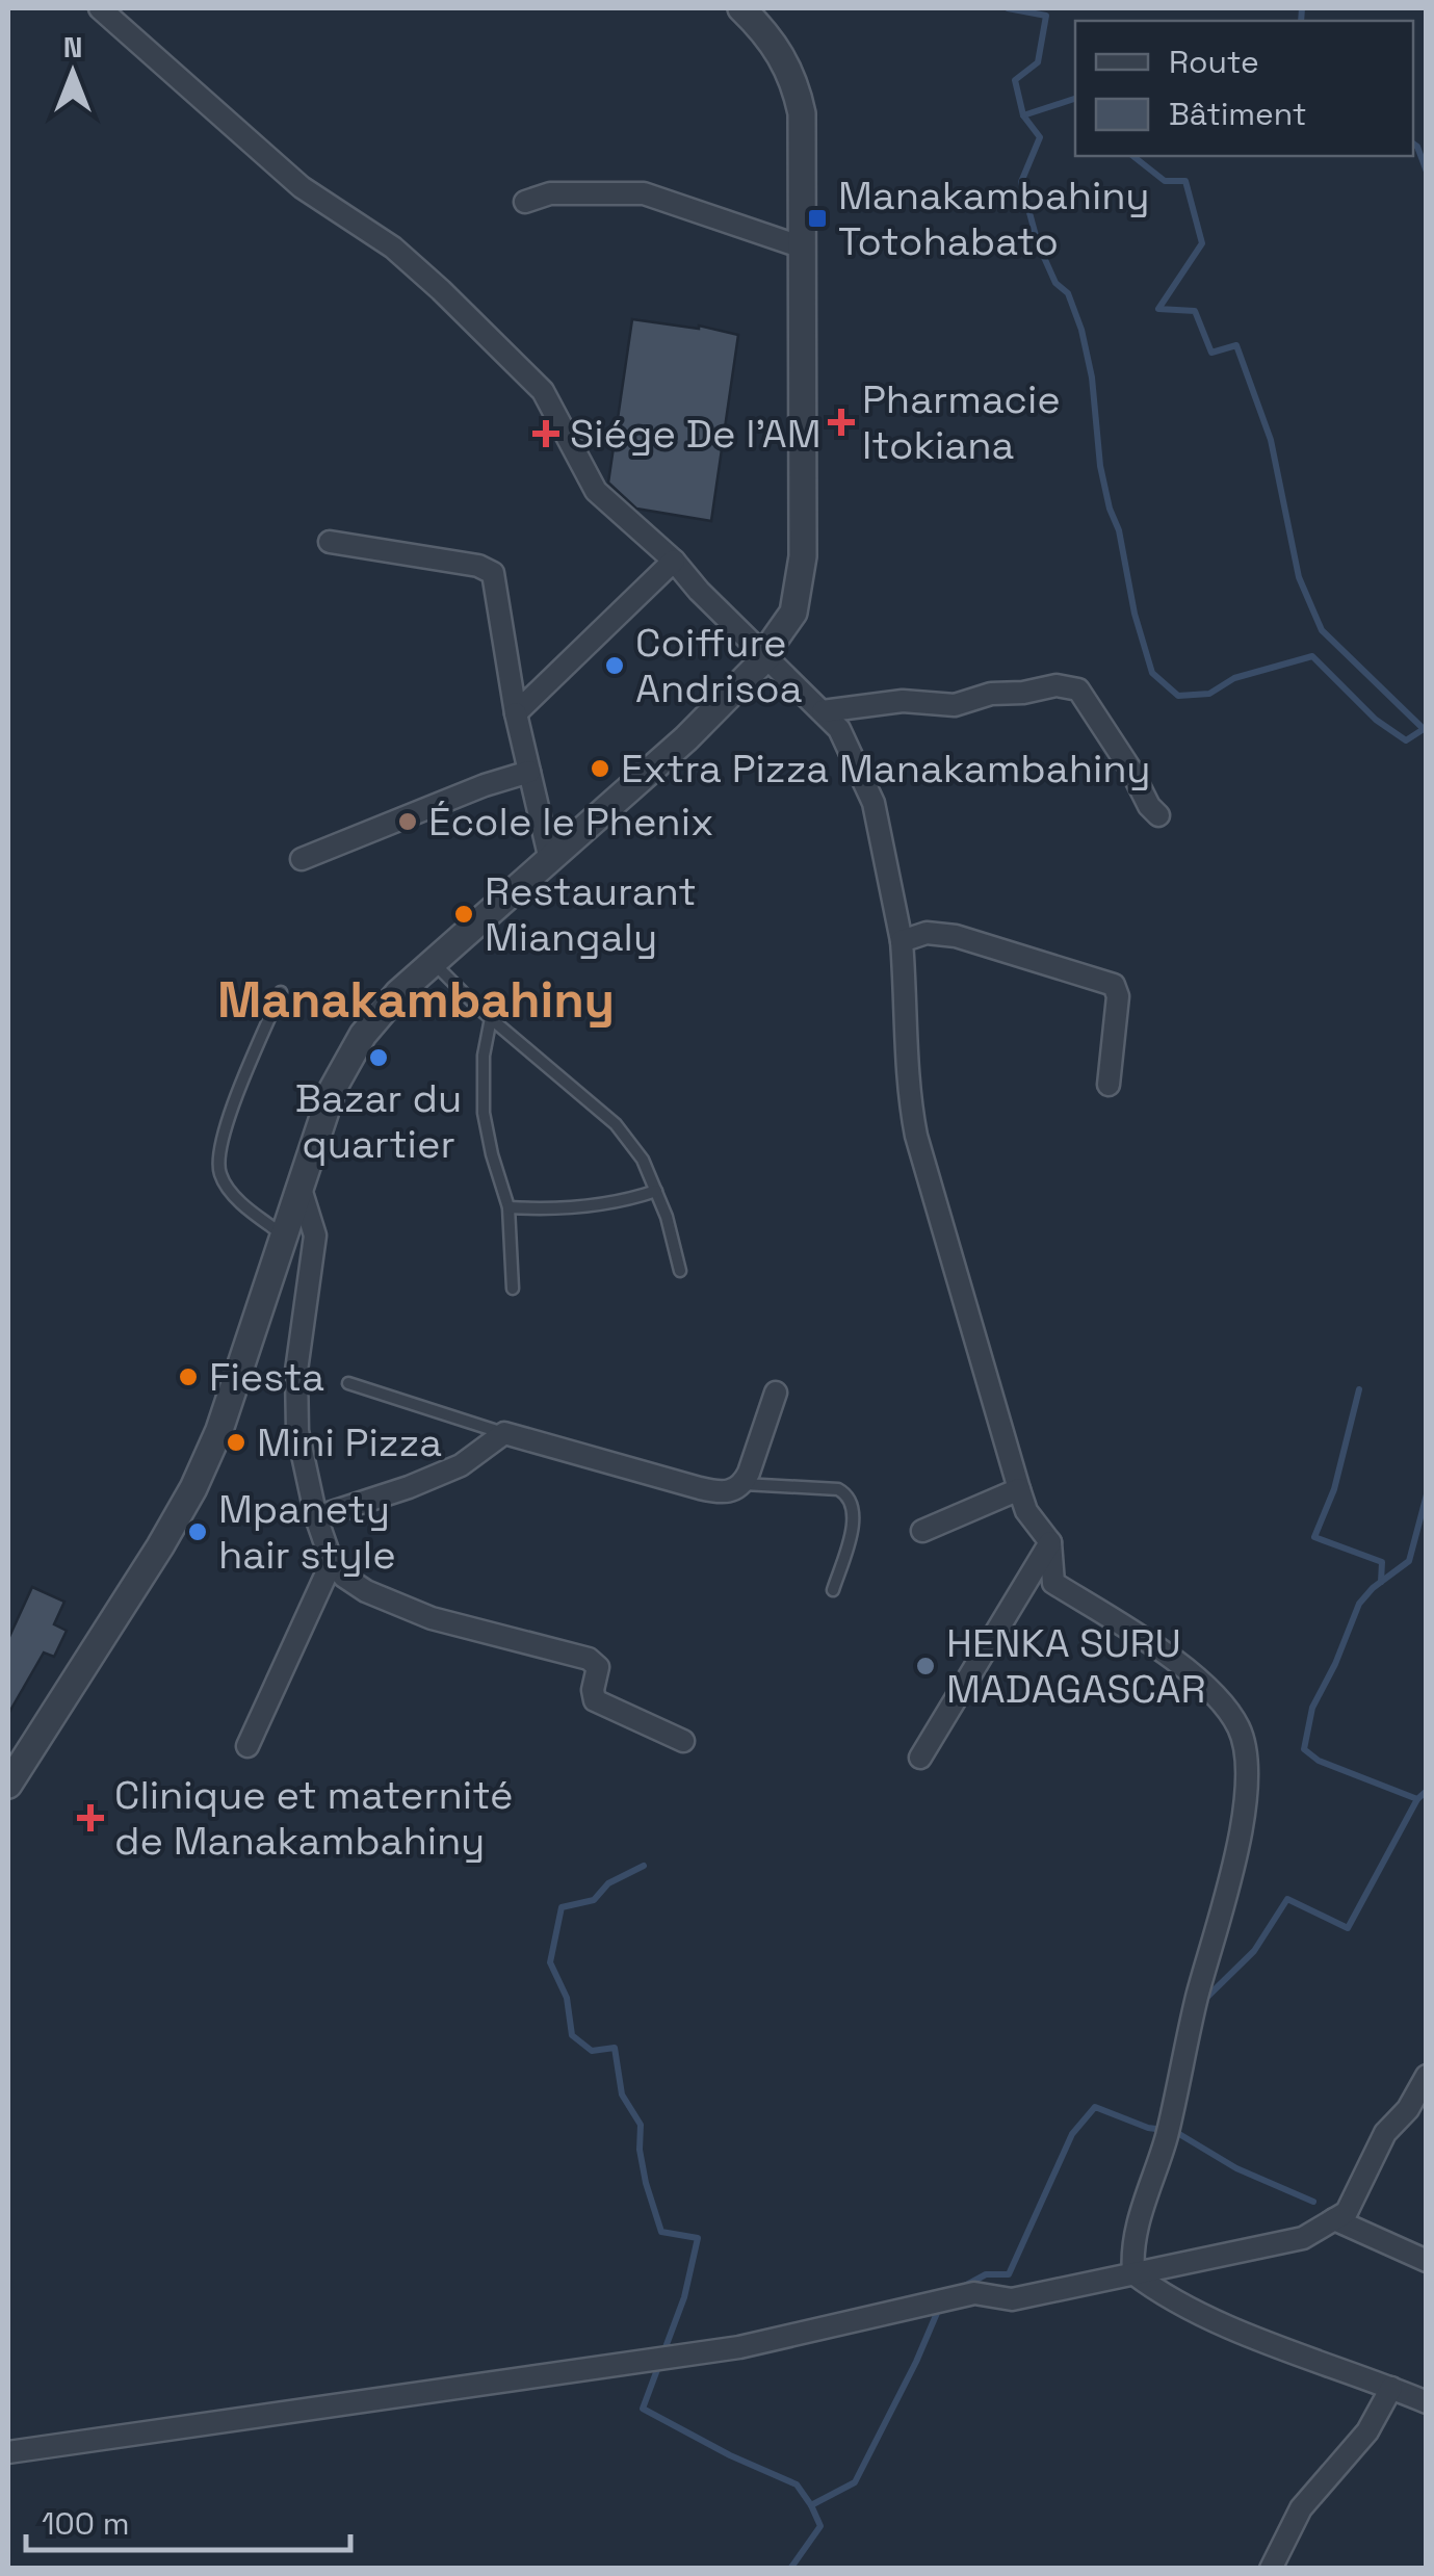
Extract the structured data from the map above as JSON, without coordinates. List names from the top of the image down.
{
  "districts": ["Manakambahiny"],
  "places": {
    "transit": ["Manakambahiny Totohabato"],
    "health": ["Pharmacie Itokiana", "Siége De l'AM", "Clinique et maternité de Manakambahiny"],
    "other": [
      "Coiffure Andrisoa",
      "Extra Pizza Manakambahiny",
      "École le Phenix",
      "Restaurant Miangaly",
      "Bazar du quartier",
      "Fiesta",
      "Mini Pizza",
      "Mpanety hair style",
      "HENKA SURU MADAGASCAR"
    ]
  },
  "legend": ["Route", "Bâtiment"],
  "scale_bar": "100 m",
  "north": "top"
}
